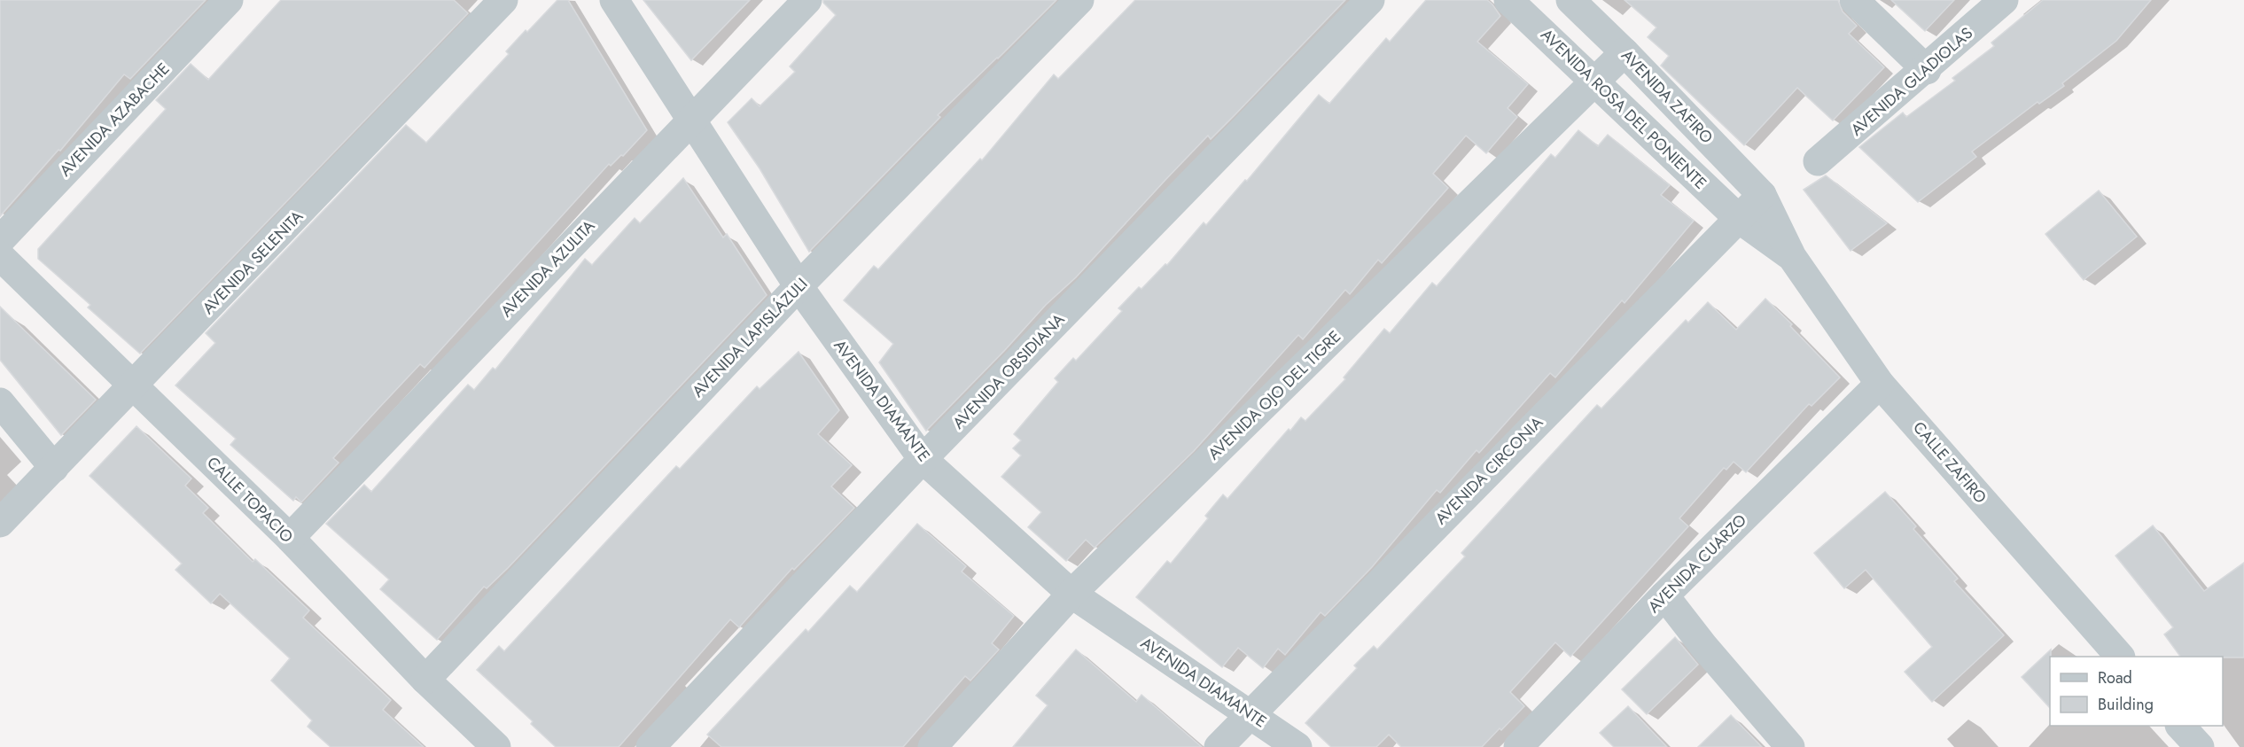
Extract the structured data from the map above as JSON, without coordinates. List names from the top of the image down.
{
  "streets": {
    "street": [
      "AVENIDA GLADIOLAS",
      "AVENIDA ZAFIRO",
      "AVENIDA ROSA DEL PONIENTE",
      "AVENIDA AZABACHE",
      "AVENIDA SELENITA",
      "AVENIDA AZULITA",
      "AVENIDA LAPISLÁZULI",
      "AVENIDA OBSIDIANA",
      "AVENIDA OJO DEL TIGRE",
      "AVENIDA DIAMANTE",
      "CALLE ZAFIRO",
      "AVENIDA CIRCONIA",
      "CALLE TOPACIO",
      "AVENIDA CUARZO"
    ]
  },
  "crossings": [
    ["AVENIDA ZAFIRO", "AVENIDA OJO DEL TIGRE"],
    ["AVENIDA ZAFIRO", "CALLE ZAFIRO"],
    ["AVENIDA ZAFIRO", "AVENIDA CIRCONIA"],
    ["AVENIDA ROSA DEL PONIENTE", "AVENIDA OJO DEL TIGRE"],
    ["AVENIDA ROSA DEL PONIENTE", "CALLE ZAFIRO"],
    ["AVENIDA ROSA DEL PONIENTE", "AVENIDA CIRCONIA"],
    ["AVENIDA SELENITA", "CALLE TOPACIO"],
    ["AVENIDA AZULITA", "AVENIDA DIAMANTE"],
    ["AVENIDA AZULITA", "CALLE TOPACIO"],
    ["AVENIDA LAPISLÁZULI", "AVENIDA DIAMANTE"],
    ["AVENIDA LAPISLÁZULI", "CALLE TOPACIO"],
    ["AVENIDA OBSIDIANA", "AVENIDA DIAMANTE"],
    ["AVENIDA OJO DEL TIGRE", "AVENIDA DIAMANTE"],
    ["AVENIDA DIAMANTE", "AVENIDA CIRCONIA"],
    ["CALLE ZAFIRO", "AVENIDA CIRCONIA"],
    ["CALLE ZAFIRO", "AVENIDA CUARZO"]
  ],
  "legend": ["Road", "Building"]
}
